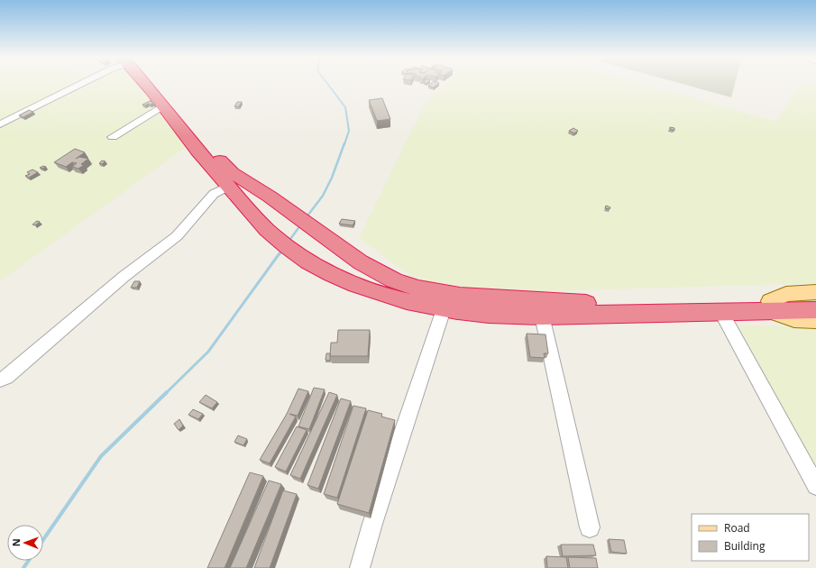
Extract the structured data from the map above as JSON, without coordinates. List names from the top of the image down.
{
  "legend": ["Road", "Building"],
  "north": "left"
}
